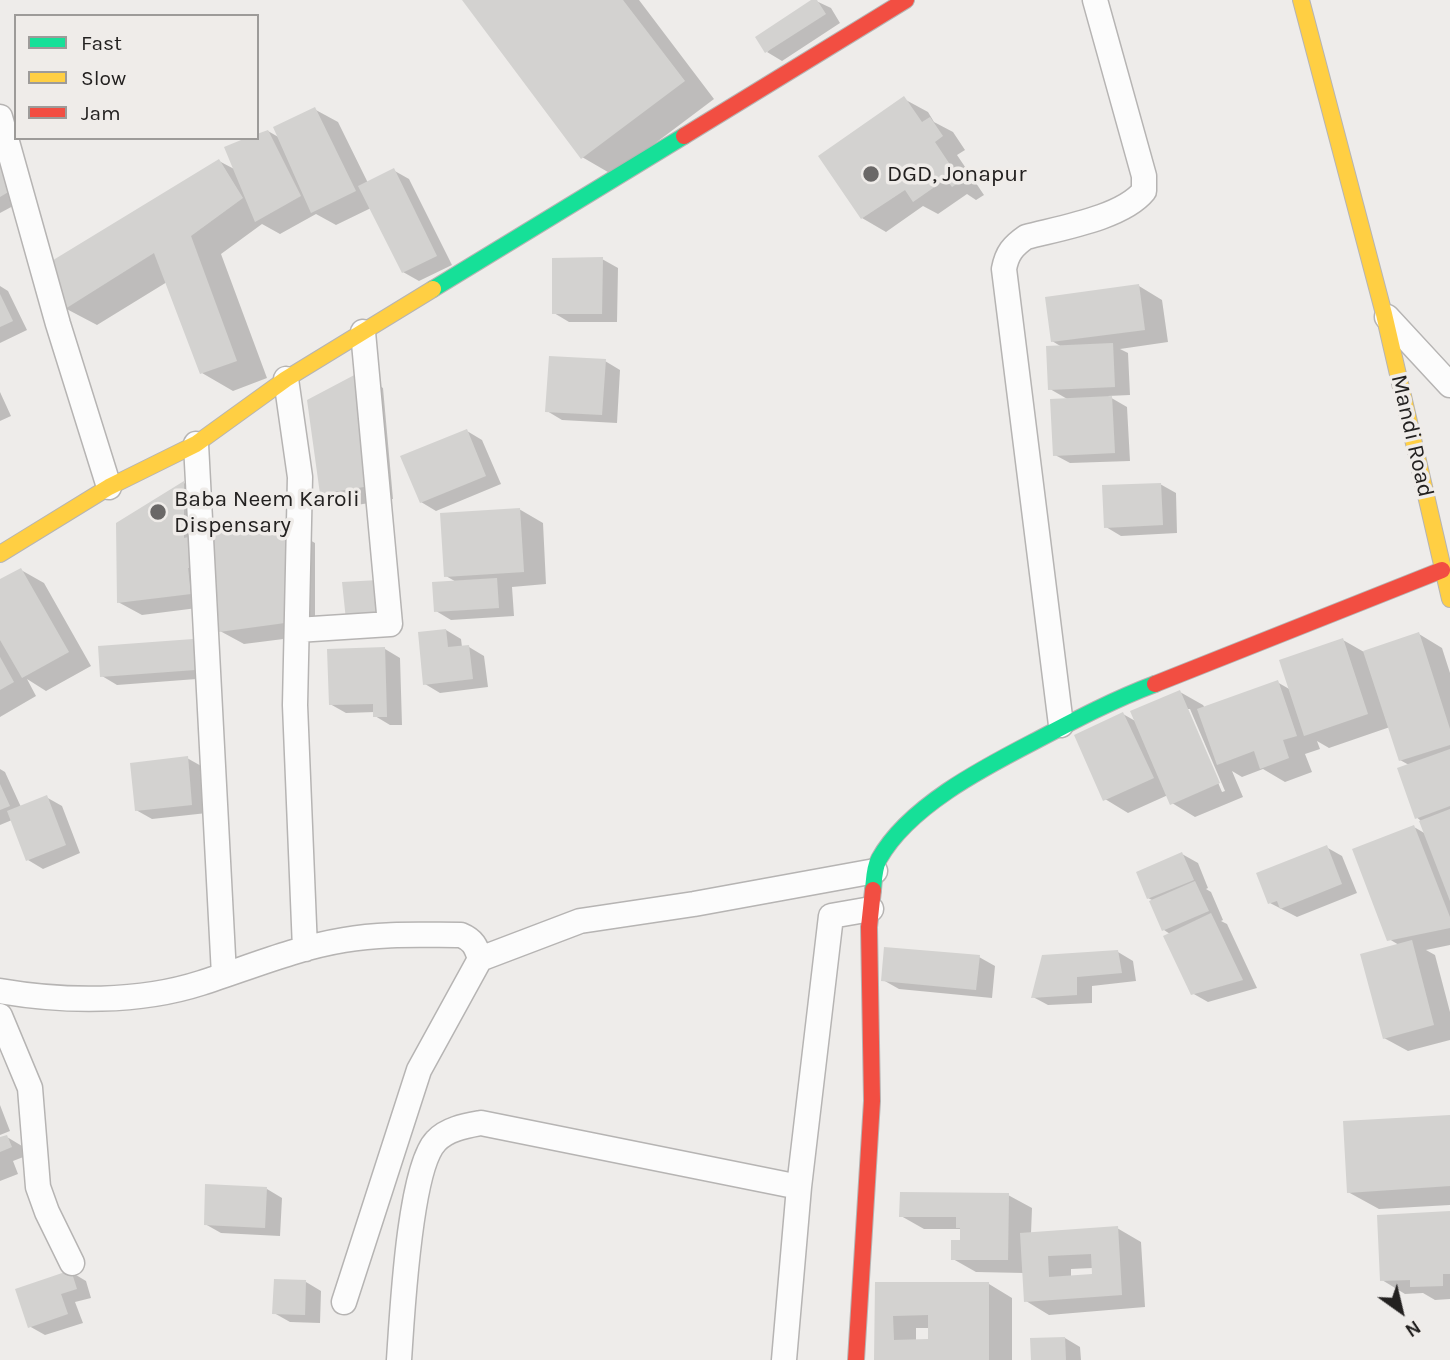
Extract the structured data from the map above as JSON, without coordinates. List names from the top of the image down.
{
  "streets": {
    "street": ["Mandi Road"]
  },
  "places": ["DGD, Jonapur", "Baba Neem Karoli Dispensary"],
  "legend": ["Fast", "Slow", "Jam"],
  "north": "bottom right"
}
